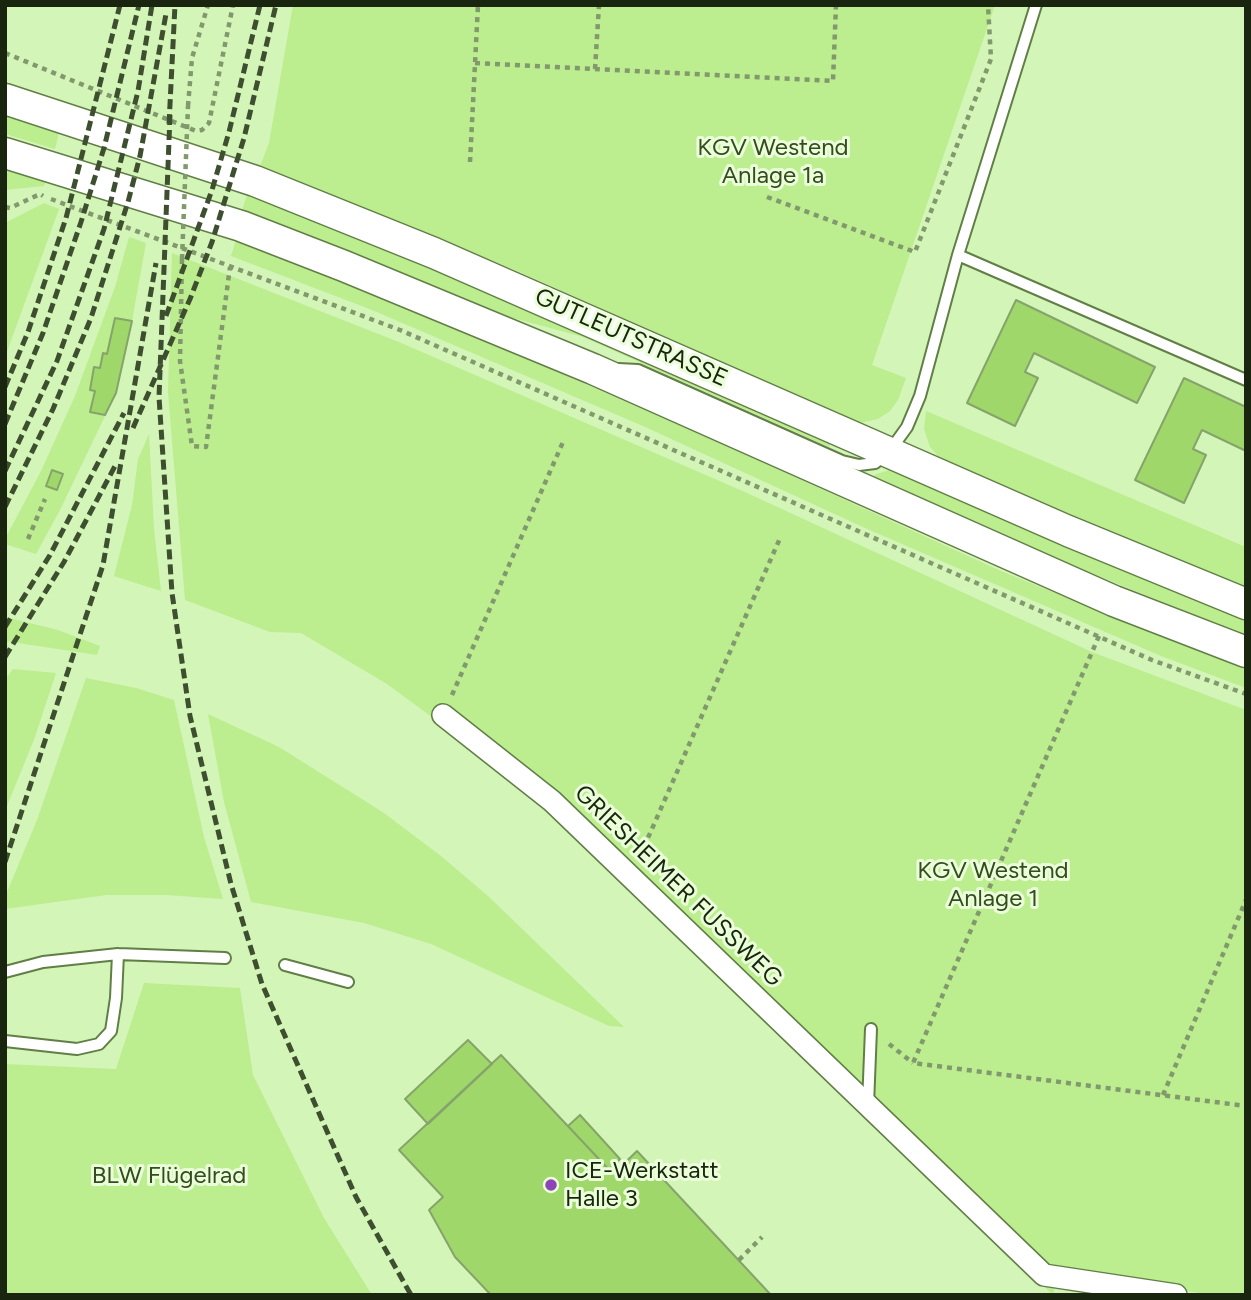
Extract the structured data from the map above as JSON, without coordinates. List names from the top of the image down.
{
  "streets": {
    "main road": ["GUTLEUTSTRASSE"],
    "street": ["GRIESHEIMER FUSSWEG"]
  },
  "parks": ["KGV Westend Anlage 1a", "KGV Westend Anlage 1", "BLW Flügelrad"],
  "places": ["ICE-Werkstatt Halle 3"]
}
